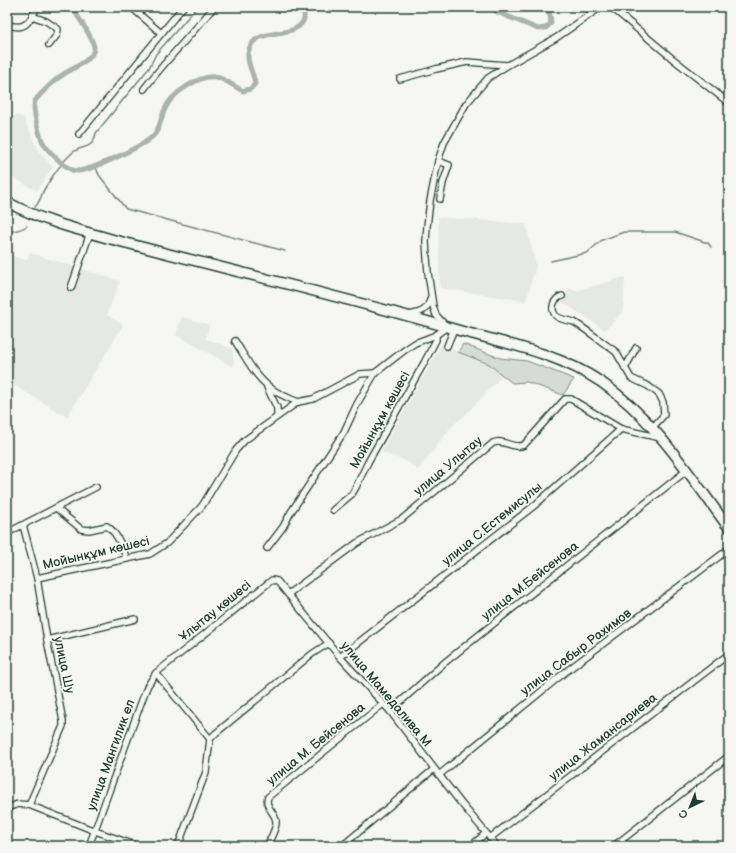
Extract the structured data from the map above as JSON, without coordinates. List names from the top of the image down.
{
  "streets": {
    "street": [
      "Мойынқұм көшесі",
      "улица Улытау",
      "улица С.Естемисулы",
      "улица М.Бейсенова",
      "Ұлытау көшесі",
      "улица Сабыр Рахимов",
      "улица Шу",
      "улица Мамедалива М",
      "улица Жамансариева",
      "улица М. Бейсенова",
      "улица Мангилик ел"
    ]
  },
  "crossings": [
    ["Мойынқұм көшесі", "улица Шу"],
    ["улица Улытау", "улица С.Естемисулы"],
    ["улица Улытау", "Ұлытау көшесі"],
    ["улица Улытау", "улица Мамедалива М"],
    ["улица С.Естемисулы", "улица Мамедалива М"],
    ["улица М.Бейсенова", "улица Мамедалива М"],
    ["Ұлытау көшесі", "улица Мамедалива М"],
    ["Ұлытау көшесі", "улица Мангилик ел"],
    ["улица Сабыр Рахимов", "улица Мамедалива М"],
    ["улица Мамедалива М", "улица Жамансариева"],
    ["улица Мамедалива М", "улица М. Бейсенова"]
  ],
  "north": "bottom left"
}
